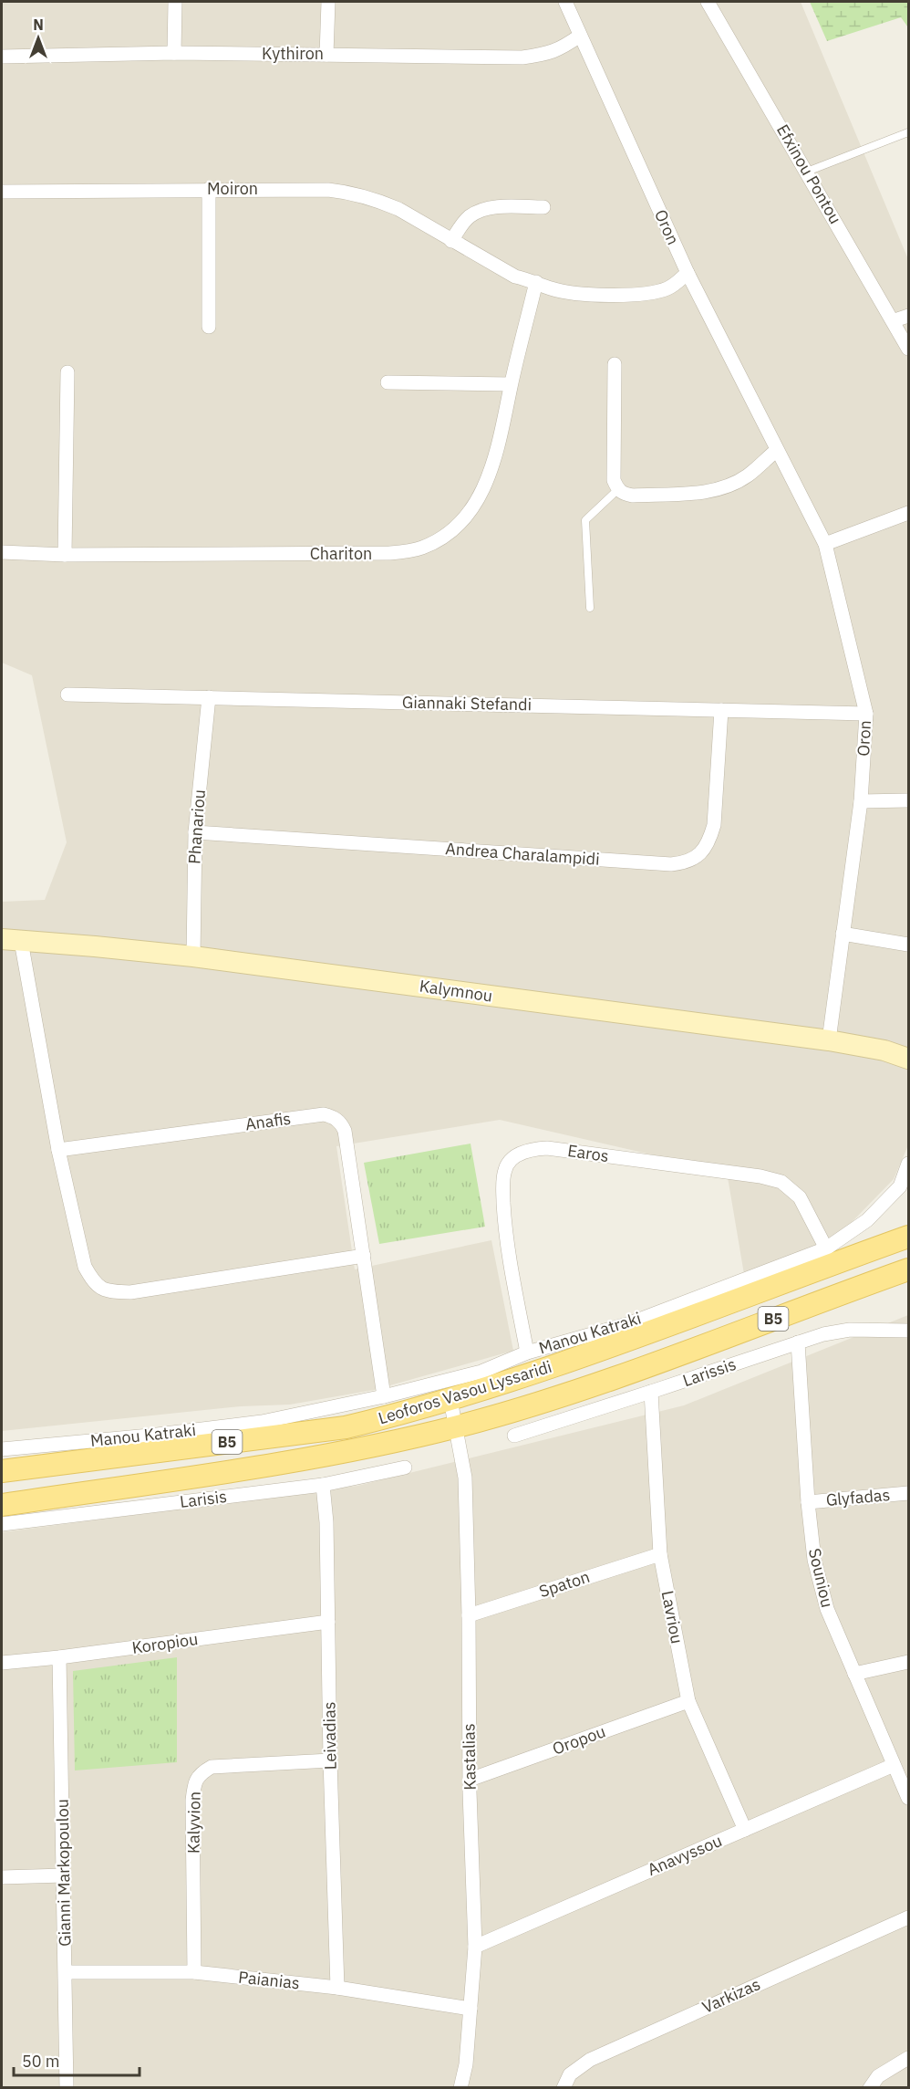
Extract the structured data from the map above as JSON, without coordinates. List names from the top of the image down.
{
  "streets": {
    "main road": ["B5", "Leoforos Vasou Lyssaridi"],
    "street": [
      "Kythiron",
      "Efxinou Pontou",
      "Moiron",
      "Oron",
      "Chariton",
      "Giannaki Stefandi",
      "Phanariou",
      "Andrea Charalampidi",
      "Kalymnou",
      "Anafis",
      "Earos",
      "Manou Katraki",
      "Larissis",
      "Glyfadas",
      "Larisis",
      "Souniou",
      "Spaton",
      "Lavriou",
      "Koropiou",
      "Leivadias",
      "Oropou",
      "Kastalias",
      "Kalyvion",
      "Anavyssou",
      "Gianni Markopoulou",
      "Paianias",
      "Varkizas"
    ]
  },
  "crossings": [
    ["Kythiron", "Oron"],
    ["Moiron", "Oron"],
    ["Moiron", "Chariton"],
    ["Oron", "Giannaki Stefandi"],
    ["Oron", "Kalymnou"],
    ["Giannaki Stefandi", "Phanariou"],
    ["Giannaki Stefandi", "Andrea Charalampidi"],
    ["Phanariou", "Andrea Charalampidi"],
    ["Phanariou", "Kalymnou"],
    ["Anafis", "Manou Katraki"],
    ["Earos", "Manou Katraki"],
    ["Larissis", "Souniou"],
    ["Larissis", "Lavriou"],
    ["Leoforos Vasou Lyssaridi", "Kastalias"],
    ["Glyfadas", "Souniou"],
    ["Larisis", "Leivadias"],
    ["Souniou", "Anavyssou"],
    ["Spaton", "Lavriou"],
    ["Spaton", "Kastalias"],
    ["Lavriou", "Oropou"],
    ["Lavriou", "Anavyssou"],
    ["Koropiou", "Leivadias"],
    ["Koropiou", "Gianni Markopoulou"],
    ["Leivadias", "Kalyvion"],
    ["Leivadias", "Paianias"],
    ["Oropou", "Kastalias"],
    ["Kastalias", "Anavyssou"],
    ["Kastalias", "Paianias"],
    ["Kalyvion", "Paianias"],
    ["Gianni Markopoulou", "Paianias"]
  ],
  "scale_bar": "50 m",
  "north": "top"
}
